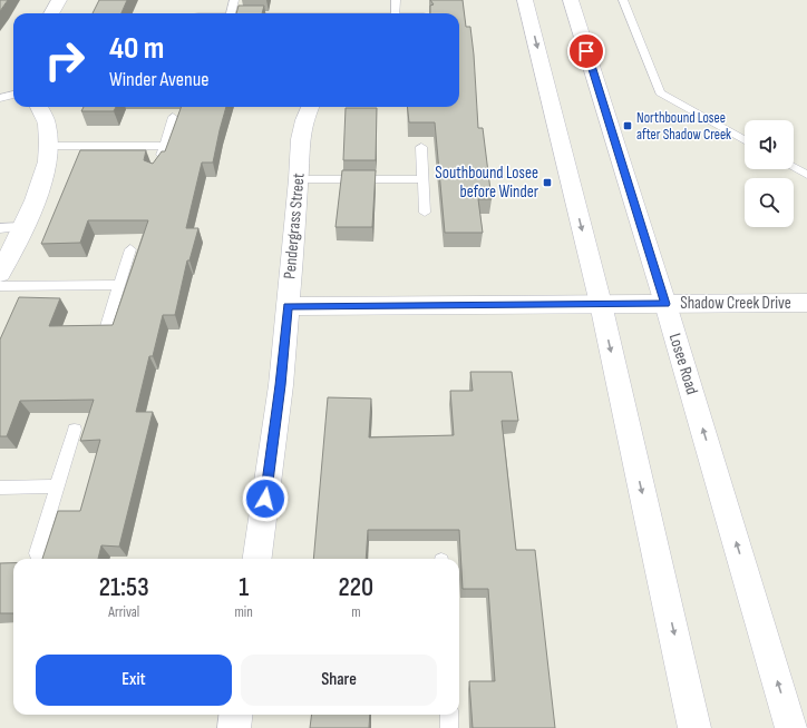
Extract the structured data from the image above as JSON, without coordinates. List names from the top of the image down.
{
  "streets": {
    "main road": ["Pendergrass Street", "Shadow Creek Drive", "Losee Road"]
  },
  "crossings": [
    ["Pendergrass Street", "Shadow Creek Drive"],
    ["Shadow Creek Drive", "Losee Road"]
  ],
  "places": {
    "transit": ["Northbound Losee after Shadow Creek", "Southbound Losee before Winder"]
  },
  "page": {
    "turn": ["40 m", "Winder Avenue"],
    "eta": [
      "21:53",
      "Arrival",
      "1",
      "min",
      "220",
      "m"
    ],
    "buttons": ["Exit", "Share"]
  }
}
